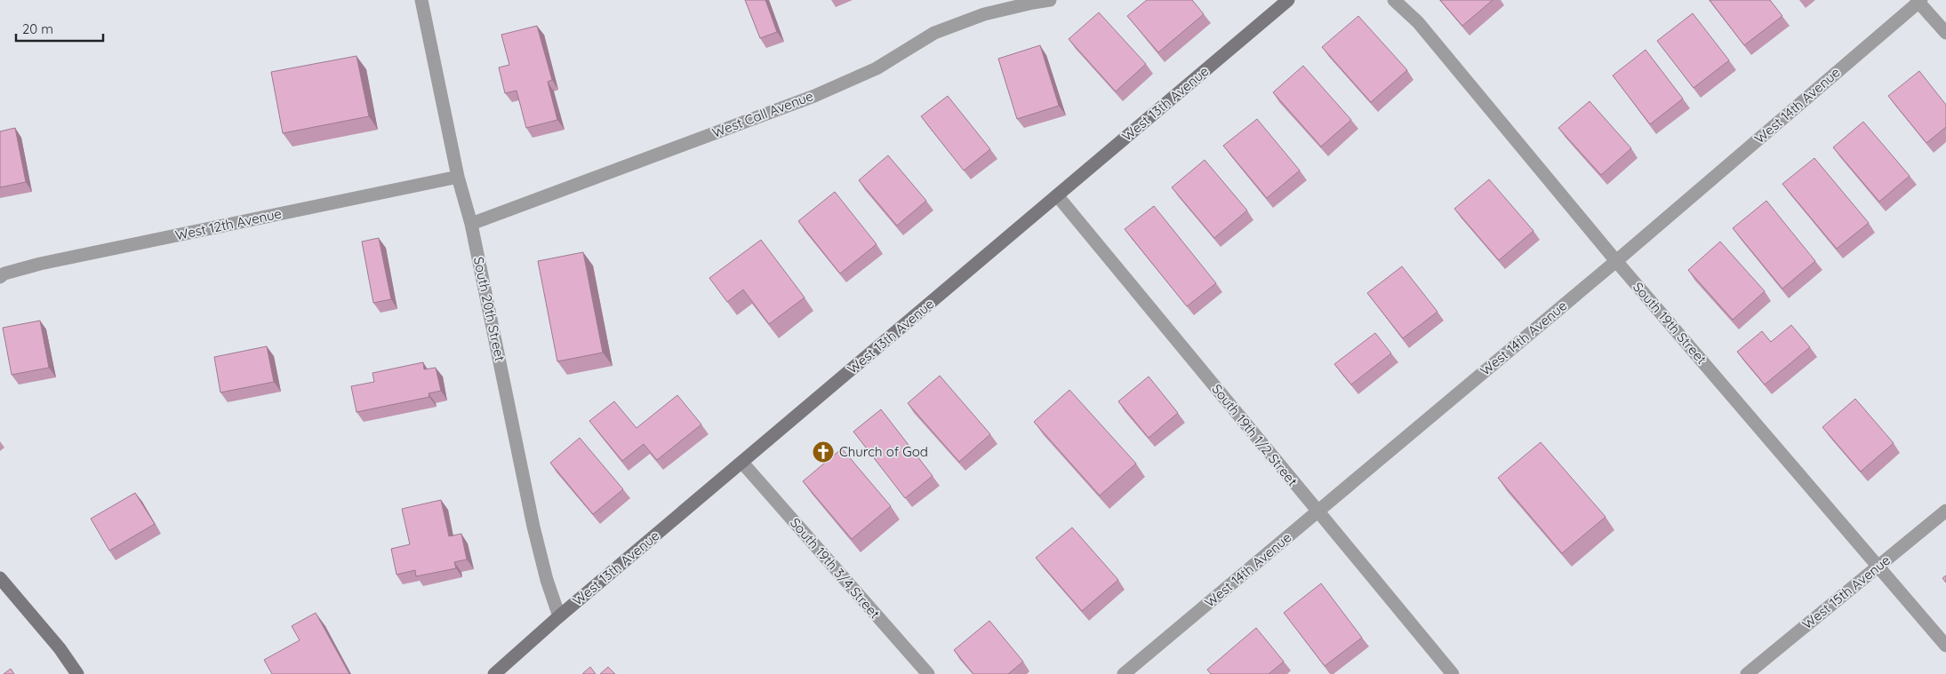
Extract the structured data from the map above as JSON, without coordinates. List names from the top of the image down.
{
  "streets": {
    "street": [
      "West 13th Avenue",
      "West 14th Avenue",
      "West Call Avenue",
      "West 12th Avenue",
      "South 20th Street",
      "South 19th Street",
      "South 19th 1/2 Street",
      "South 19th 3/4 Street",
      "West 15th Avenue"
    ]
  },
  "crossings": [
    ["West 13th Avenue", "South 20th Street"],
    ["West 13th Avenue", "South 19th 1/2 Street"],
    ["West 13th Avenue", "South 19th 3/4 Street"],
    ["West 14th Avenue", "South 19th Street"],
    ["West 14th Avenue", "South 19th 1/2 Street"],
    ["West Call Avenue", "South 20th Street"],
    ["West 12th Avenue", "South 20th Street"],
    ["South 19th Street", "West 15th Avenue"]
  ],
  "places": {
    "church": ["Church of God"]
  },
  "scale_bar": "20 m"
}
